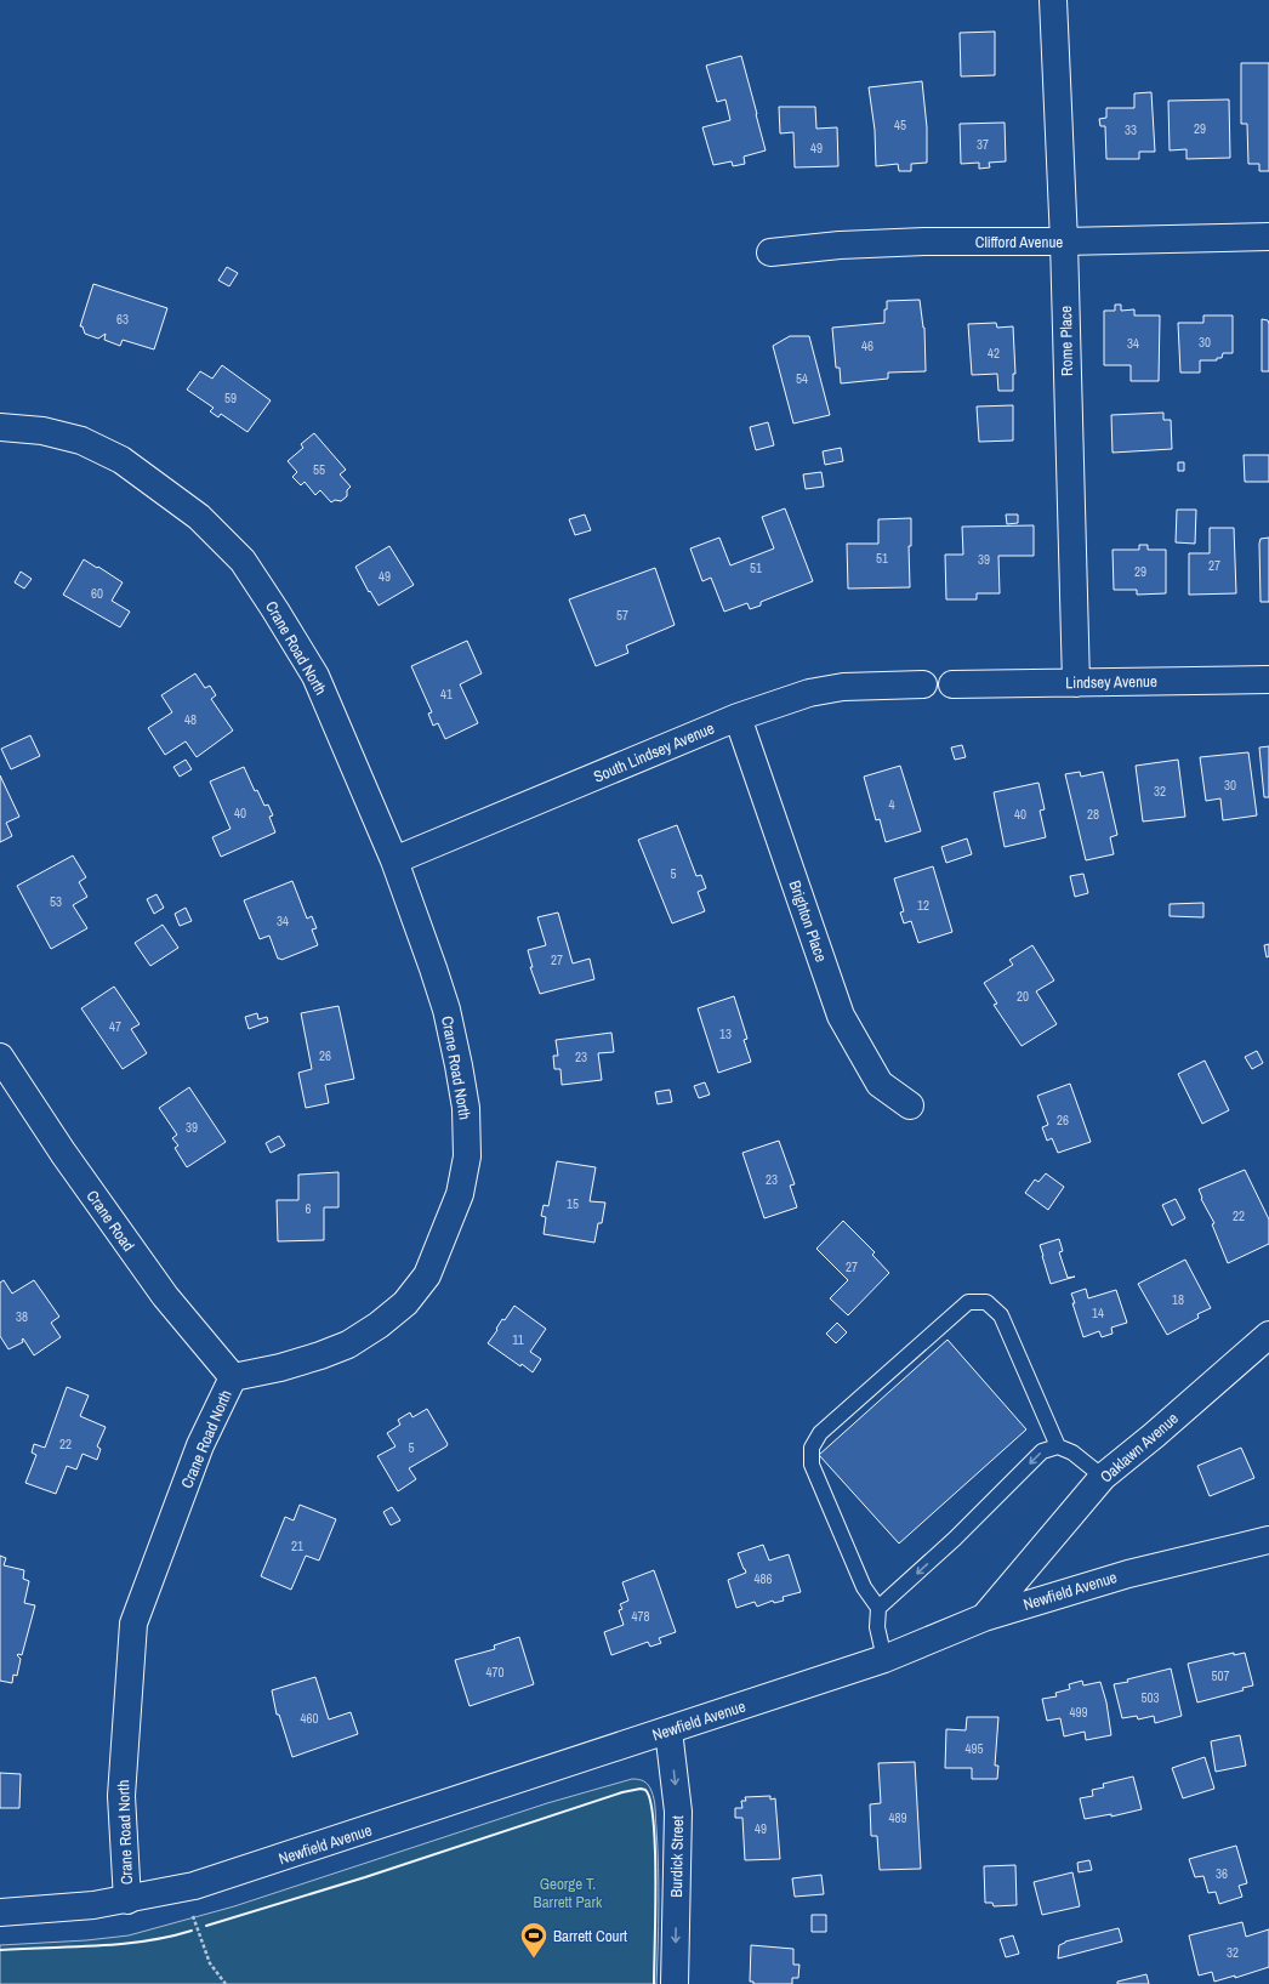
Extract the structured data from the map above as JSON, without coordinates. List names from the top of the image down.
{
  "streets": {
    "street": [
      "Clifford Avenue",
      "Rome Place",
      "Crane Road North",
      "Lindsey Avenue",
      "South Lindsey Avenue",
      "Brighton Place",
      "Crane Road",
      "Oaklawn Avenue",
      "Newfield Avenue",
      "Burdick Street"
    ]
  },
  "crossings": [
    ["Clifford Avenue", "Rome Place"],
    ["Rome Place", "Lindsey Avenue"],
    ["Crane Road North", "South Lindsey Avenue"],
    ["Crane Road North", "Crane Road"],
    ["Crane Road North", "Newfield Avenue"],
    ["South Lindsey Avenue", "Brighton Place"],
    ["Oaklawn Avenue", "Newfield Avenue"],
    ["Newfield Avenue", "Burdick Street"]
  ],
  "one_way": ["Burdick Street"],
  "parks": ["George T. Barrett Park"],
  "places": {
    "sports": ["Barrett Court"]
  },
  "house_numbers": [
    "45",
    "29",
    "33",
    "37",
    "49",
    "63",
    "30",
    "34",
    "46",
    "42",
    "54",
    "59",
    "55",
    "51",
    "39",
    "27",
    "51",
    "29",
    "49",
    "60",
    "57",
    "41",
    "48",
    "30",
    "32",
    "4",
    "40",
    "40",
    "28",
    "5",
    "53",
    "12",
    "34",
    "27",
    "20",
    "47",
    "13",
    "26",
    "23",
    "26",
    "39",
    "23",
    "15",
    "6",
    "22",
    "27",
    "18",
    "14",
    "38",
    "11",
    "22",
    "5",
    "21",
    "486",
    "478",
    "470",
    "507",
    "503",
    "499",
    "460",
    "495",
    "489",
    "49",
    "36",
    "32"
  ]
}
